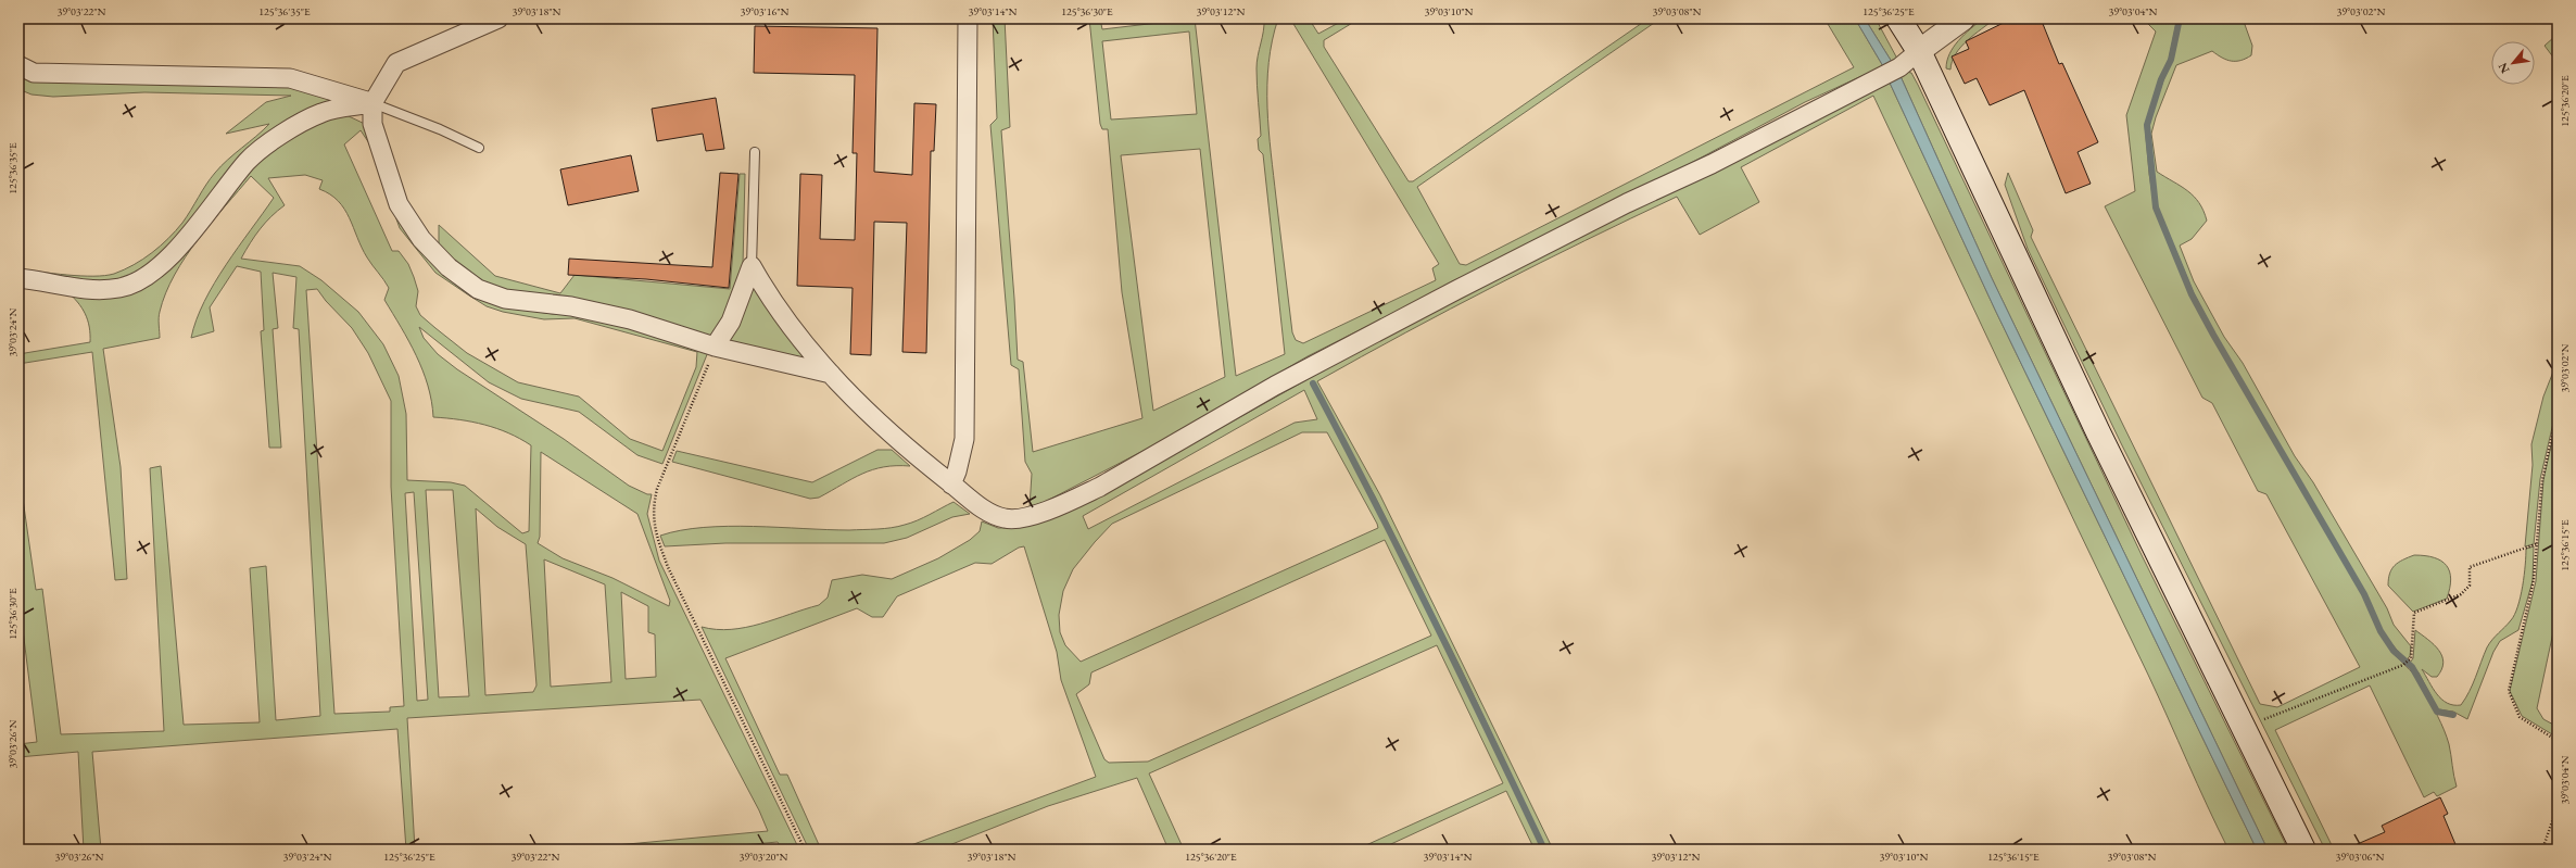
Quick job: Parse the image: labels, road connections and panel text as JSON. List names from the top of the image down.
{
  "north": "bottom left",
  "coordinates": [
    "39°03'22\"N",
    "125°36'35\"E",
    "39°03'18\"N",
    "39°03'16\"N",
    "39°03'14\"N",
    "125°36'30\"E",
    "39°03'12\"N",
    "39°03'10\"N",
    "39°03'08\"N",
    "125°36'25\"E",
    "39°03'04\"N",
    "39°03'02\"N",
    "125°36'20\"E",
    "39°03'24\"N",
    "125°36'15\"E",
    "39°03'26\"N",
    "39°03'20\"N",
    "39°03'06\"N"
  ]
}
